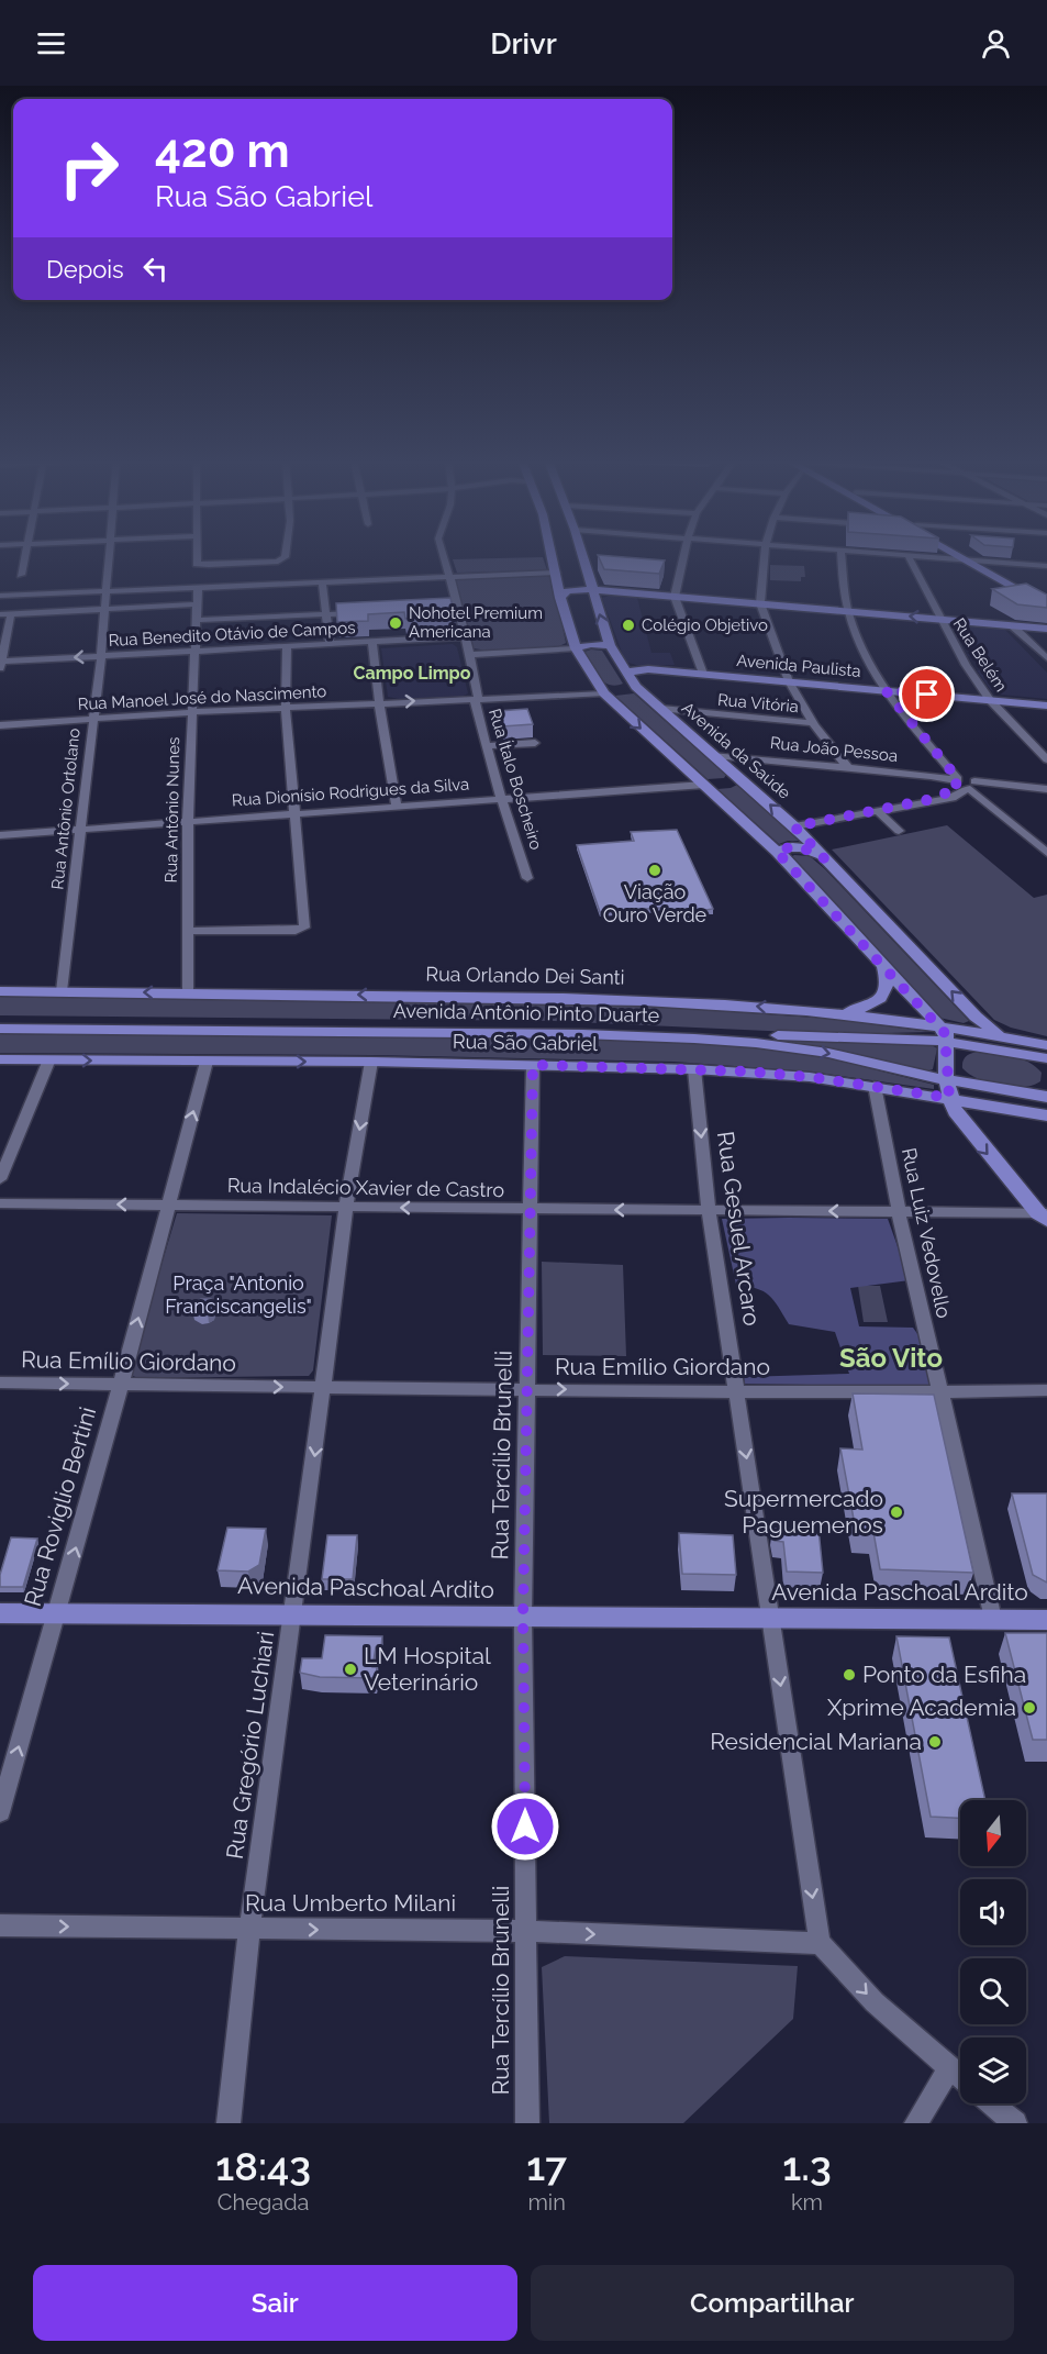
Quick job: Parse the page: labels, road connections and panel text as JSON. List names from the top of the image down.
{
  "streets": {
    "main road": [
      "Avenida Paulista",
      "Avenida da Saúde",
      "Rua Orlando Dei Santi",
      "Avenida Antônio Pinto Duarte",
      "Rua São Gabriel",
      "Avenida Paschoal Ardito"
    ],
    "street": [
      "Rua Benedito Otávio de Campos",
      "Rua Belém",
      "Rua Manoel José do Nascimento",
      "Rua Vitória",
      "Rua João Pessoa",
      "Rua Ítalo Boscheiro",
      "Rua Dionísio Rodrigues da Silva",
      "Rua Antônio Ortolano",
      "Rua Antônio Nunes",
      "Rua Indalécio Xavier de Castro",
      "Rua Gesuel Arcaro",
      "Rua Luiz Vedovello",
      "Rua Emílio Giordano",
      "Rua Tercílio Brunelli",
      "Rua Roviglio Bertini",
      "Rua Gregório Luchiari",
      "Rua Umberto Milani"
    ]
  },
  "crossings": [
    ["Rua Benedito Otávio de Campos", "Rua Ítalo Boscheiro"],
    ["Rua Benedito Otávio de Campos", "Rua Antônio Ortolano"],
    ["Rua Benedito Otávio de Campos", "Rua Antônio Nunes"],
    ["Rua Belém", "Avenida Paulista"],
    ["Avenida Paulista", "Avenida da Saúde"],
    ["Rua Manoel José do Nascimento", "Avenida da Saúde"],
    ["Rua Manoel José do Nascimento", "Rua Ítalo Boscheiro"],
    ["Rua Manoel José do Nascimento", "Rua Antônio Ortolano"],
    ["Rua Manoel José do Nascimento", "Rua Antônio Nunes"],
    ["Rua Vitória", "Avenida da Saúde"],
    ["Rua João Pessoa", "Avenida da Saúde"],
    ["Avenida da Saúde", "Rua Dionísio Rodrigues da Silva"],
    ["Avenida da Saúde", "Rua Orlando Dei Santi"],
    ["Avenida da Saúde", "Avenida Antônio Pinto Duarte"],
    ["Avenida da Saúde", "Rua São Gabriel"],
    ["Avenida da Saúde", "Rua Indalécio Xavier de Castro"],
    ["Rua Ítalo Boscheiro", "Rua Dionísio Rodrigues da Silva"],
    ["Rua Dionísio Rodrigues da Silva", "Rua Antônio Ortolano"],
    ["Rua Dionísio Rodrigues da Silva", "Rua Antônio Nunes"],
    ["Rua Antônio Ortolano", "Rua Orlando Dei Santi"],
    ["Rua Antônio Nunes", "Rua Orlando Dei Santi"],
    ["Rua São Gabriel", "Rua Gesuel Arcaro"],
    ["Rua São Gabriel", "Rua Luiz Vedovello"],
    ["Rua São Gabriel", "Rua Tercílio Brunelli"],
    ["Rua São Gabriel", "Rua Roviglio Bertini"],
    ["Rua São Gabriel", "Rua Gregório Luchiari"],
    ["Rua Indalécio Xavier de Castro", "Rua Gesuel Arcaro"],
    ["Rua Indalécio Xavier de Castro", "Rua Luiz Vedovello"],
    ["Rua Indalécio Xavier de Castro", "Rua Tercílio Brunelli"],
    ["Rua Indalécio Xavier de Castro", "Rua Roviglio Bertini"],
    ["Rua Indalécio Xavier de Castro", "Rua Gregório Luchiari"],
    ["Rua Gesuel Arcaro", "Rua Emílio Giordano"],
    ["Rua Gesuel Arcaro", "Avenida Paschoal Ardito"],
    ["Rua Gesuel Arcaro", "Rua Umberto Milani"],
    ["Rua Luiz Vedovello", "Rua Emílio Giordano"],
    ["Rua Luiz Vedovello", "Avenida Paschoal Ardito"],
    ["Rua Emílio Giordano", "Rua Tercílio Brunelli"],
    ["Rua Emílio Giordano", "Rua Roviglio Bertini"],
    ["Rua Emílio Giordano", "Rua Gregório Luchiari"],
    ["Rua Tercílio Brunelli", "Avenida Paschoal Ardito"],
    ["Rua Tercílio Brunelli", "Rua Umberto Milani"],
    ["Rua Roviglio Bertini", "Avenida Paschoal Ardito"],
    ["Avenida Paschoal Ardito", "Rua Gregório Luchiari"],
    ["Rua Gregório Luchiari", "Rua Umberto Milani"]
  ],
  "one_way": [
    "Rua Orlando Dei Santi",
    "Rua Indalécio Xavier de Castro",
    "Rua Gesuel Arcaro",
    "Rua Emílio Giordano",
    "Rua Roviglio Bertini",
    "Rua Umberto Milani"
  ],
  "districts": ["Campo Limpo", "São Vito"],
  "parks": ["Praça \"Antonio Franciscangelis\""],
  "places": [
    "Nohotel Premium Americana",
    "Colégio Objetivo",
    "Viação Ouro Verde",
    "Supermercado Paguemenos",
    "LM Hospital Veterinário",
    "Ponto da Esfiha",
    "Xprime Academia",
    "Residencial Mariana"
  ],
  "north": "bottom",
  "page": {
    "header": "Drivr",
    "turn": ["420 m", "Rua São Gabriel"],
    "then": "Depois",
    "eta": [
      "18:43",
      "Chegada",
      "17",
      "min",
      "1.3",
      "km"
    ],
    "buttons": ["Sair", "Compartilhar"]
  }
}
